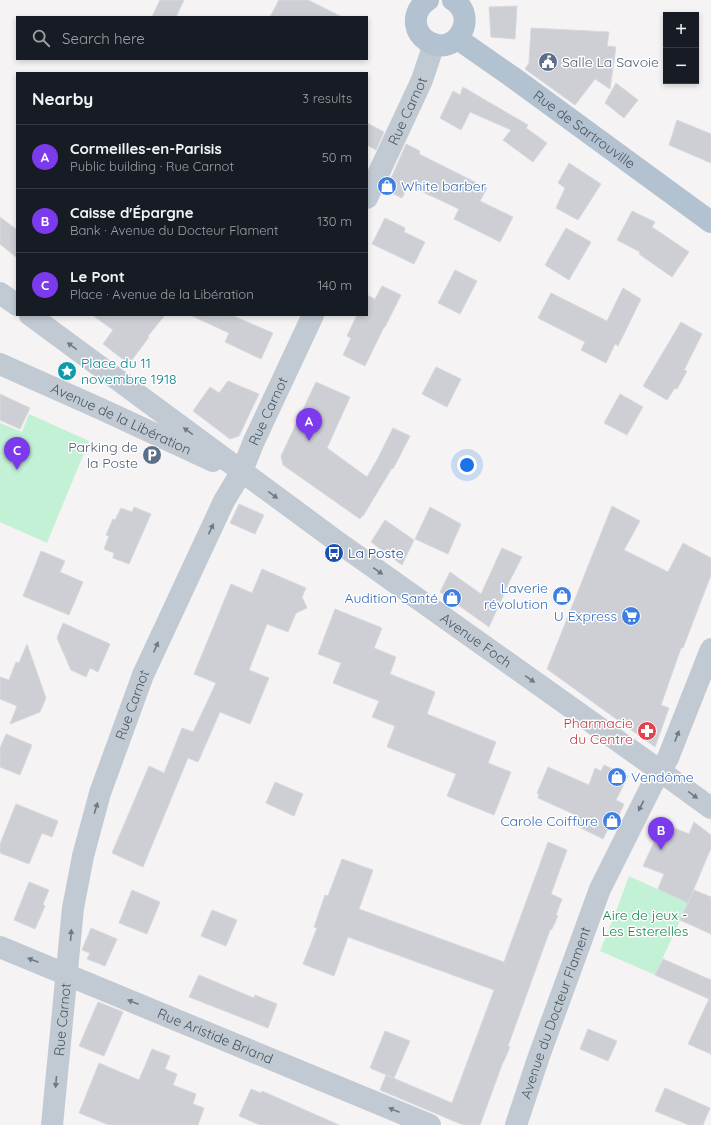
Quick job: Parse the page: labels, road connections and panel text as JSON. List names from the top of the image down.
{
  "streets": {
    "main road": ["Rue de Sartrouville"],
    "street": [
      "Rue Carnot",
      "Avenue de la Libération",
      "Avenue Foch",
      "Avenue du Docteur Flament",
      "Rue Aristide Briand"
    ]
  },
  "crossings": [
    ["Rue Carnot", "Avenue de la Libération"],
    ["Rue Carnot", "Avenue Foch"],
    ["Rue Carnot", "Rue Aristide Briand"],
    ["Avenue de la Libération", "Avenue Foch"],
    ["Avenue Foch", "Avenue du Docteur Flament"]
  ],
  "one_way": ["Rue Aristide Briand"],
  "parks": ["Aire de jeux - Les Esterelles"],
  "places": {
    "public building": ["Salle La Savoie"],
    "shop": [
      "White barber",
      "Laverie révolution",
      "Audition Santé",
      "Vendôme",
      "Carole Coiffure"
    ],
    "place": ["Place du 11 novembre 1918"],
    "parking": ["Parking de la Poste"],
    "bus stop": ["La Poste"],
    "supermarket": ["U Express"],
    "pharmacy": ["Pharmacie du Centre"]
  },
  "page": {
    "map_buttons": ["+", "−"],
    "search": "Search here",
    "heading": ["Nearby", "3 results"],
    "list": [
      {
        "mark": "A",
        "name": "Cormeilles-en-Parisis",
        "note": "Public building · Rue Carnot",
        "value": "50 m"
      },
      {
        "mark": "B",
        "name": "Caisse d'Épargne",
        "note": "Bank · Avenue du Docteur Flament",
        "value": "130 m"
      },
      {
        "mark": "C",
        "name": "Le Pont",
        "note": "Place · Avenue de la Libération",
        "value": "140 m"
      }
    ],
    "pins": ["A", "C", "B"]
  }
}
